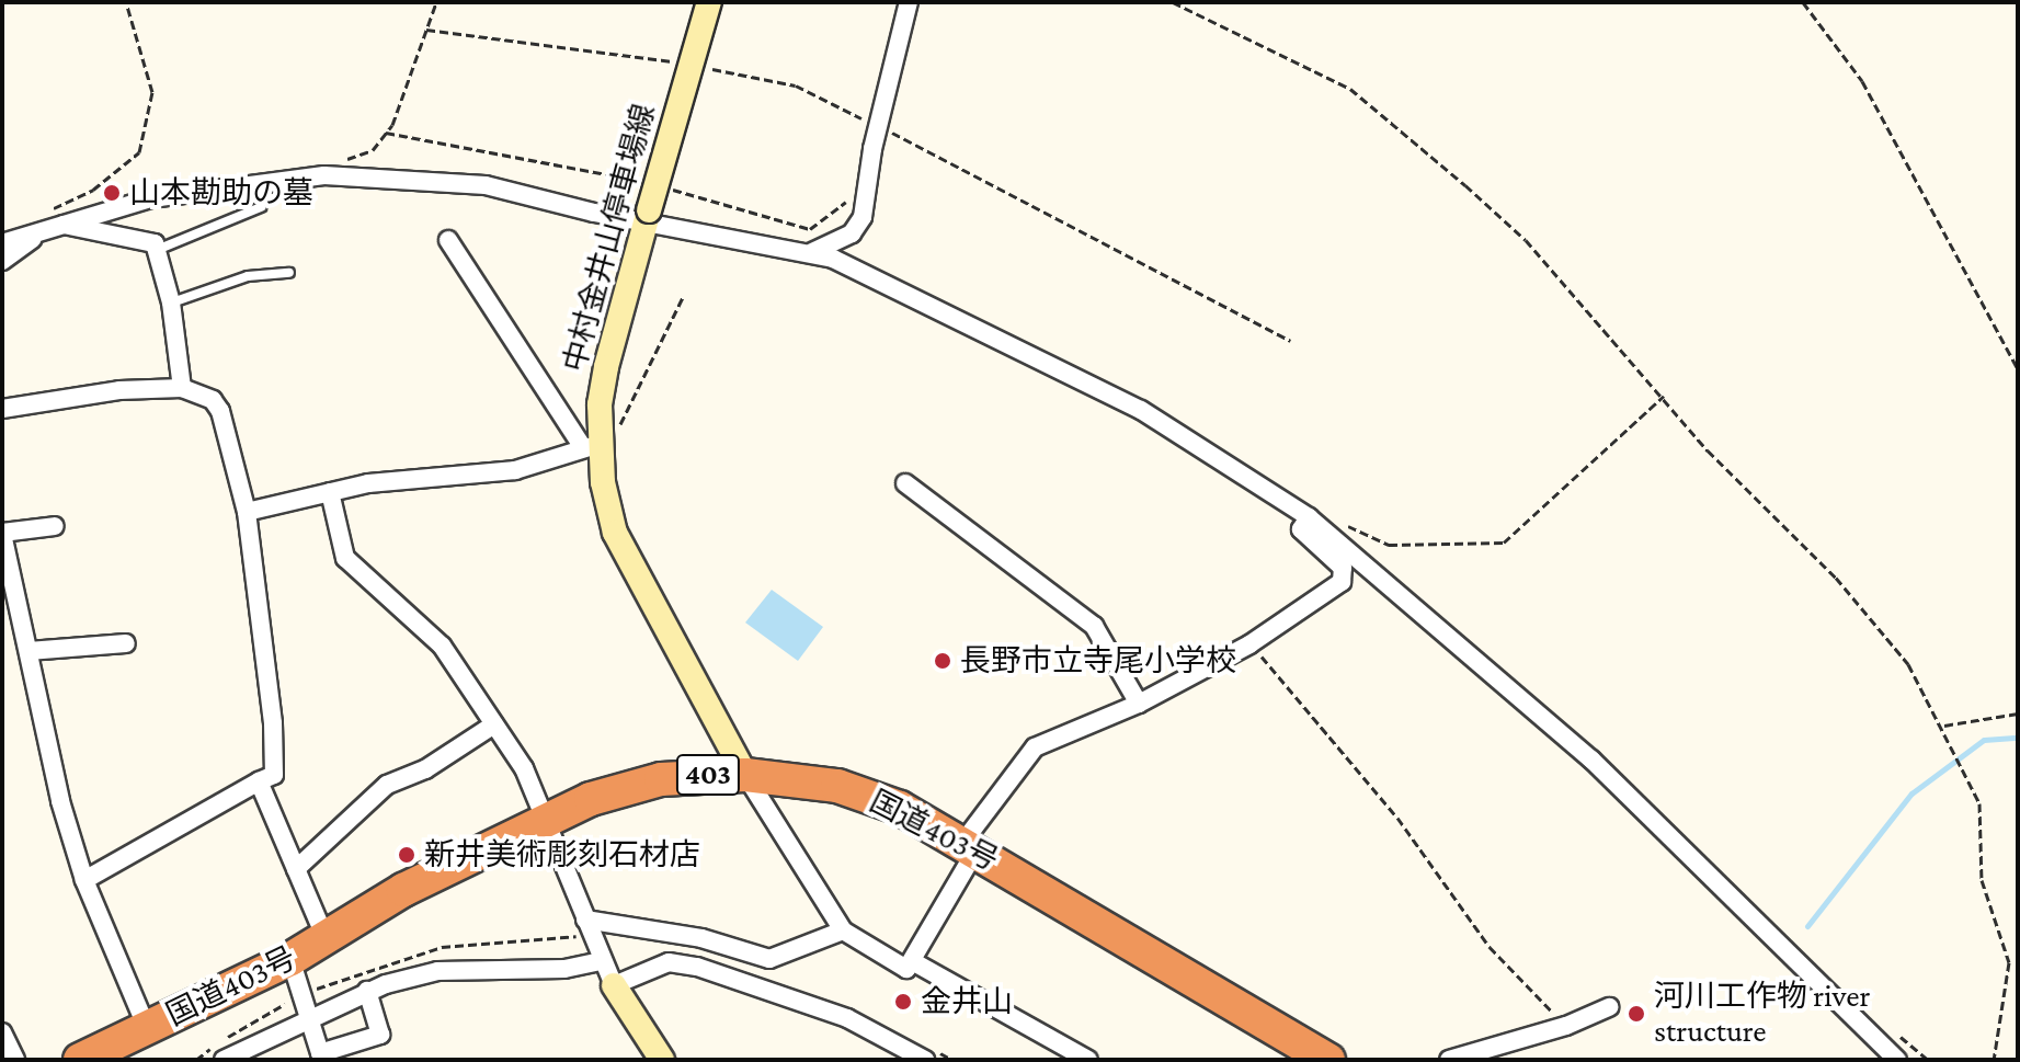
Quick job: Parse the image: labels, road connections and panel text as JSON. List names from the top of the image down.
{
  "streets": {
    "highway": ["403", "国道403号"],
    "main road": ["中村金井山停車場線"]
  },
  "crossings": [
    ["中村金井山停車場線", "国道403号"]
  ],
  "places": [
    "山本勘助の墓",
    "長野市立寺尾小学校",
    "新井美術彫刻石材店",
    "金井山",
    "河川工作物 river structure"
  ]
}
